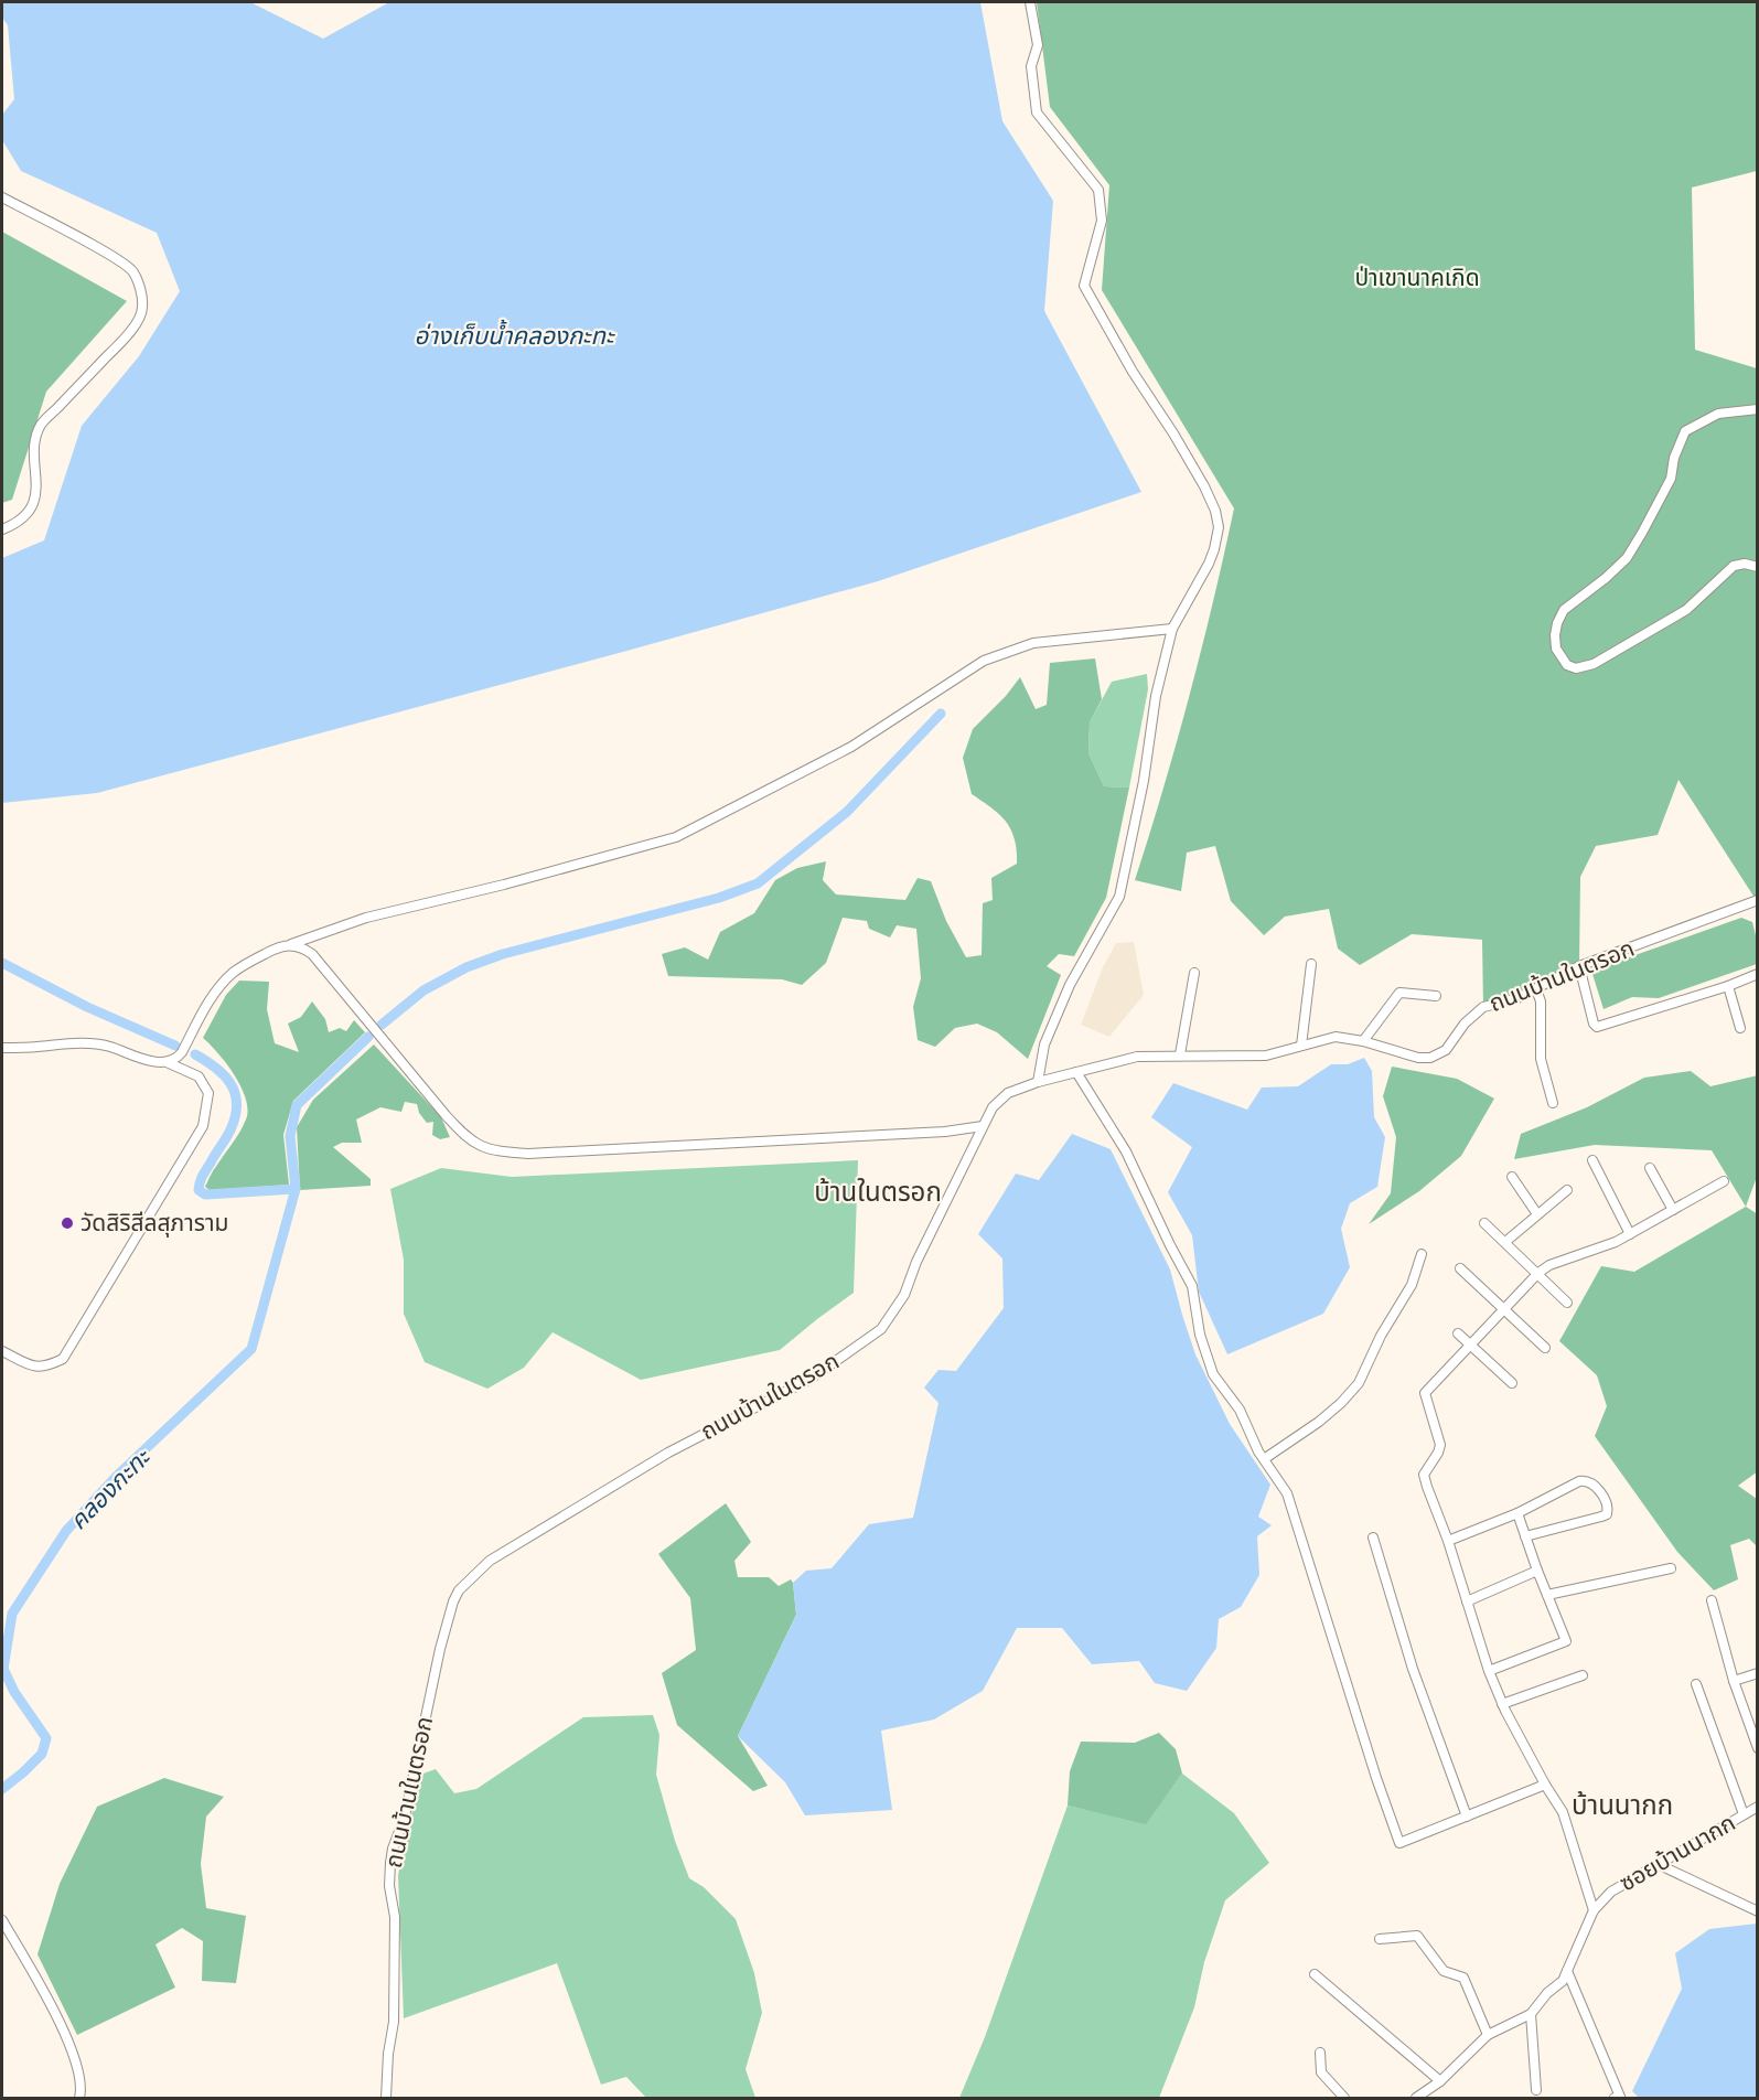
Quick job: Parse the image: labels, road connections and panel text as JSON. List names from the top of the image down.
{
  "streets": {
    "street": ["ถนนบ้านในตรอก", "ซอยบ้านนากก"]
  },
  "districts": ["บ้านในตรอก", "บ้านนากก"],
  "water": ["อ่างเก็บน้ำคลองกะทะ", "คลองกะทะ"],
  "parks": ["ป่าเขานาคเกิด"],
  "places": ["วัดสิริสีลสุภาราม"]
}
